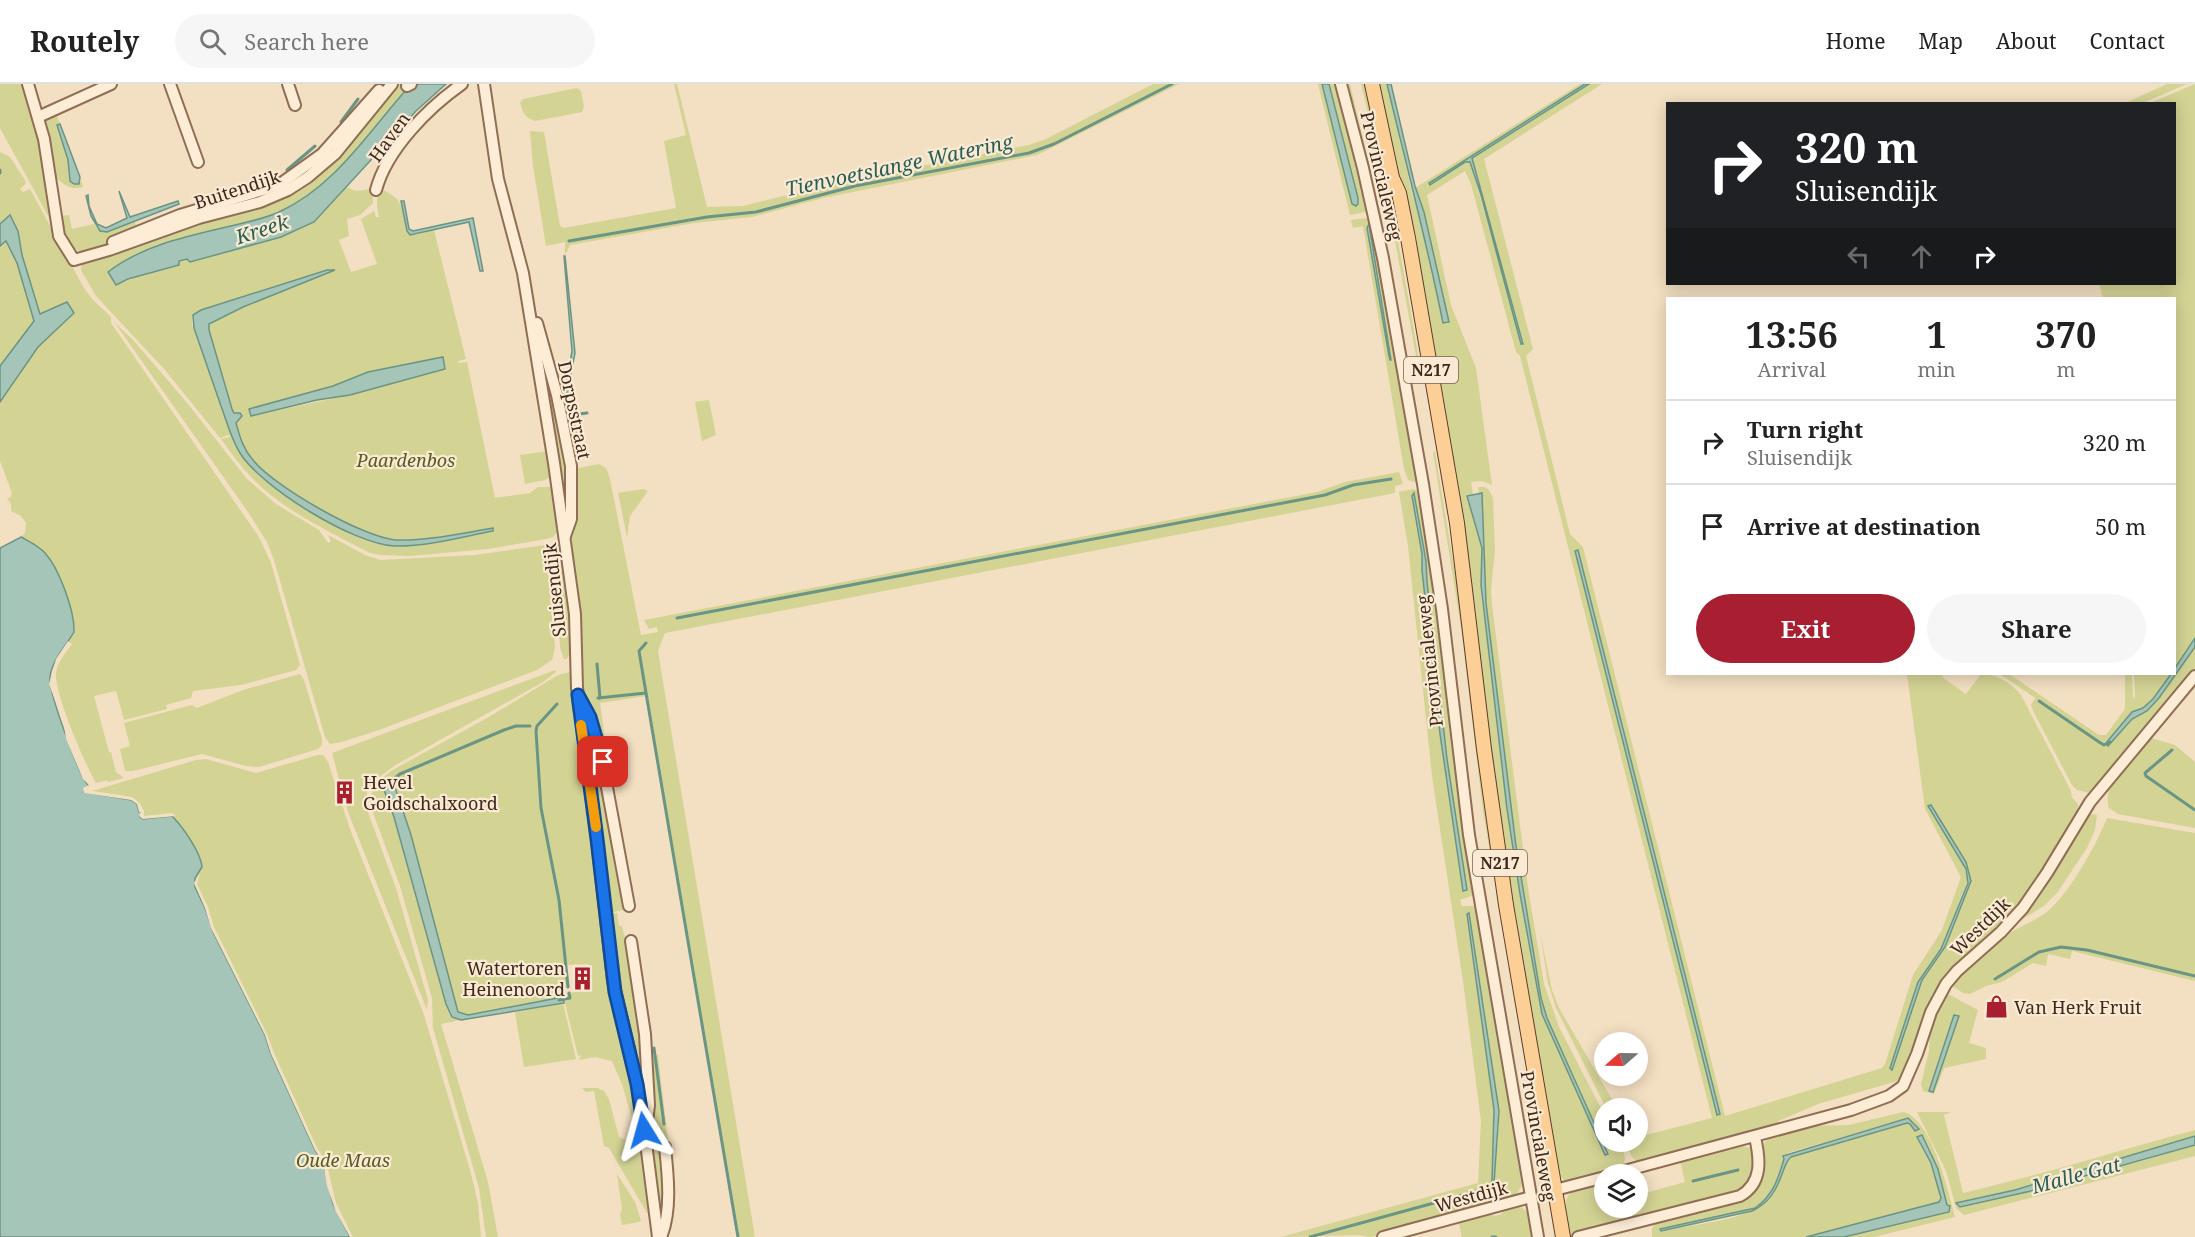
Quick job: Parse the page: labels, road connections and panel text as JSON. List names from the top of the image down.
{
  "streets": {
    "main road": ["Provincialeweg", "N217"],
    "street": [
      "Haven",
      "Buitendijk",
      "Dorpsstraat",
      "Sluisendijk",
      "Westdijk"
    ]
  },
  "crossings": [
    ["Provincialeweg", "Westdijk"],
    ["Dorpsstraat", "Sluisendijk"]
  ],
  "water": ["Tienvoetslange Watering", "Kreek", "Malle Gat"],
  "parks": ["Paardenbos", "Oude Maas"],
  "places": {
    "building": ["Hevel Goidschalxoord", "Watertoren Heinenoord"],
    "shop": ["Van Herk Fruit"]
  },
  "north": "left",
  "page": {
    "header": "Routely",
    "search": "Search here",
    "nav": [
      "Home",
      "Map",
      "About",
      "Contact"
    ],
    "turn": ["320 m", "Sluisendijk"],
    "eta": [
      "13:56",
      "Arrival",
      "1",
      "min",
      "370",
      "m"
    ],
    "list": [
      {
        "name": "Turn right",
        "note": "Sluisendijk",
        "value": "320 m"
      },
      {
        "name": "Arrive at destination",
        "value": "50 m"
      }
    ],
    "buttons": ["Exit", "Share"]
  }
}
